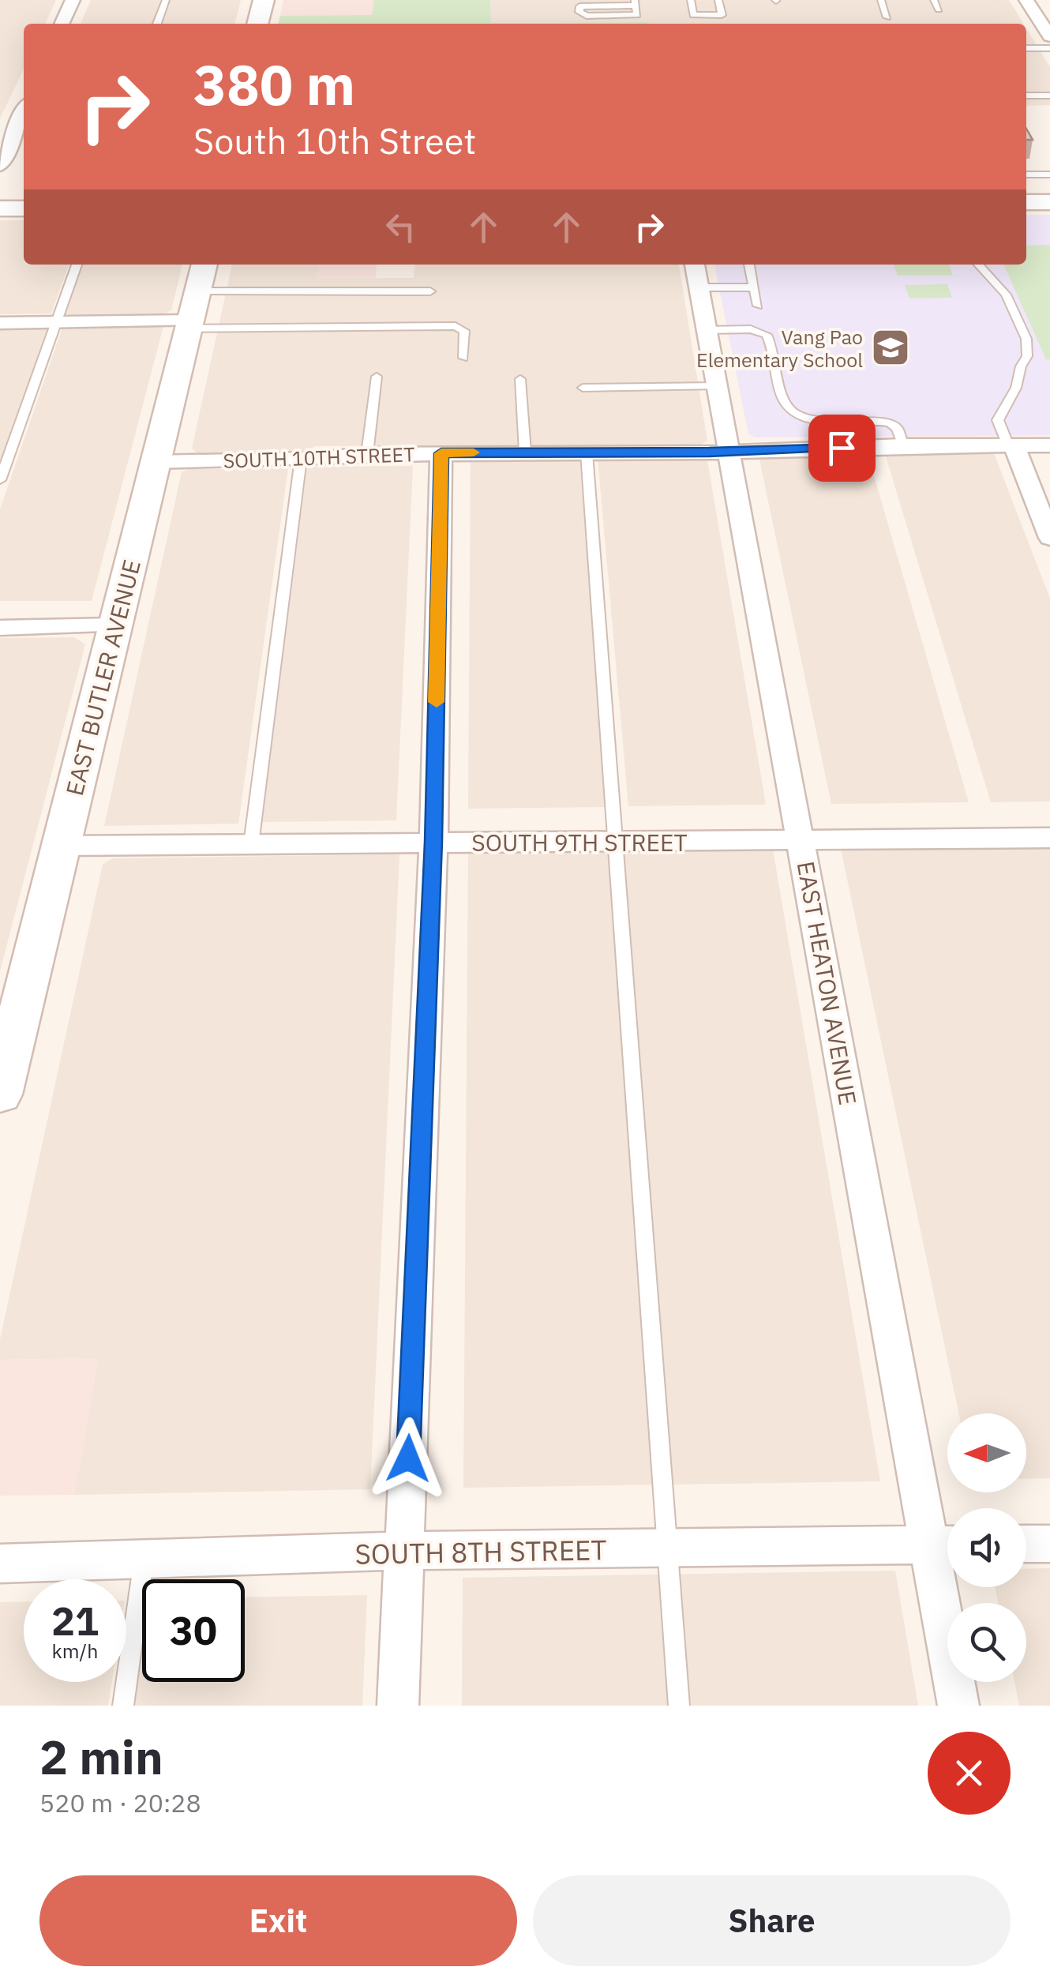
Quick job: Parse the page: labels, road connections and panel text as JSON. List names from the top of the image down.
{
  "streets": {
    "street": [
      "SOUTH 10TH STREET",
      "EAST BUTLER AVENUE",
      "SOUTH 9TH STREET",
      "EAST HEATON AVENUE",
      "SOUTH 8TH STREET"
    ]
  },
  "crossings": [
    ["SOUTH 10TH STREET", "EAST BUTLER AVENUE"],
    ["SOUTH 10TH STREET", "EAST HEATON AVENUE"],
    ["EAST BUTLER AVENUE", "SOUTH 9TH STREET"],
    ["SOUTH 9TH STREET", "EAST HEATON AVENUE"],
    ["EAST HEATON AVENUE", "SOUTH 8TH STREET"]
  ],
  "places": {
    "school or university": ["Vang Pao Elementary School"]
  },
  "north": "left",
  "page": {
    "turn": ["380 m", "South 10th Street"],
    "speed": "21 km/h",
    "limit": "30",
    "heading": ["2 min", "520 m · 20:28"],
    "buttons": ["Exit", "Share"]
  }
}
